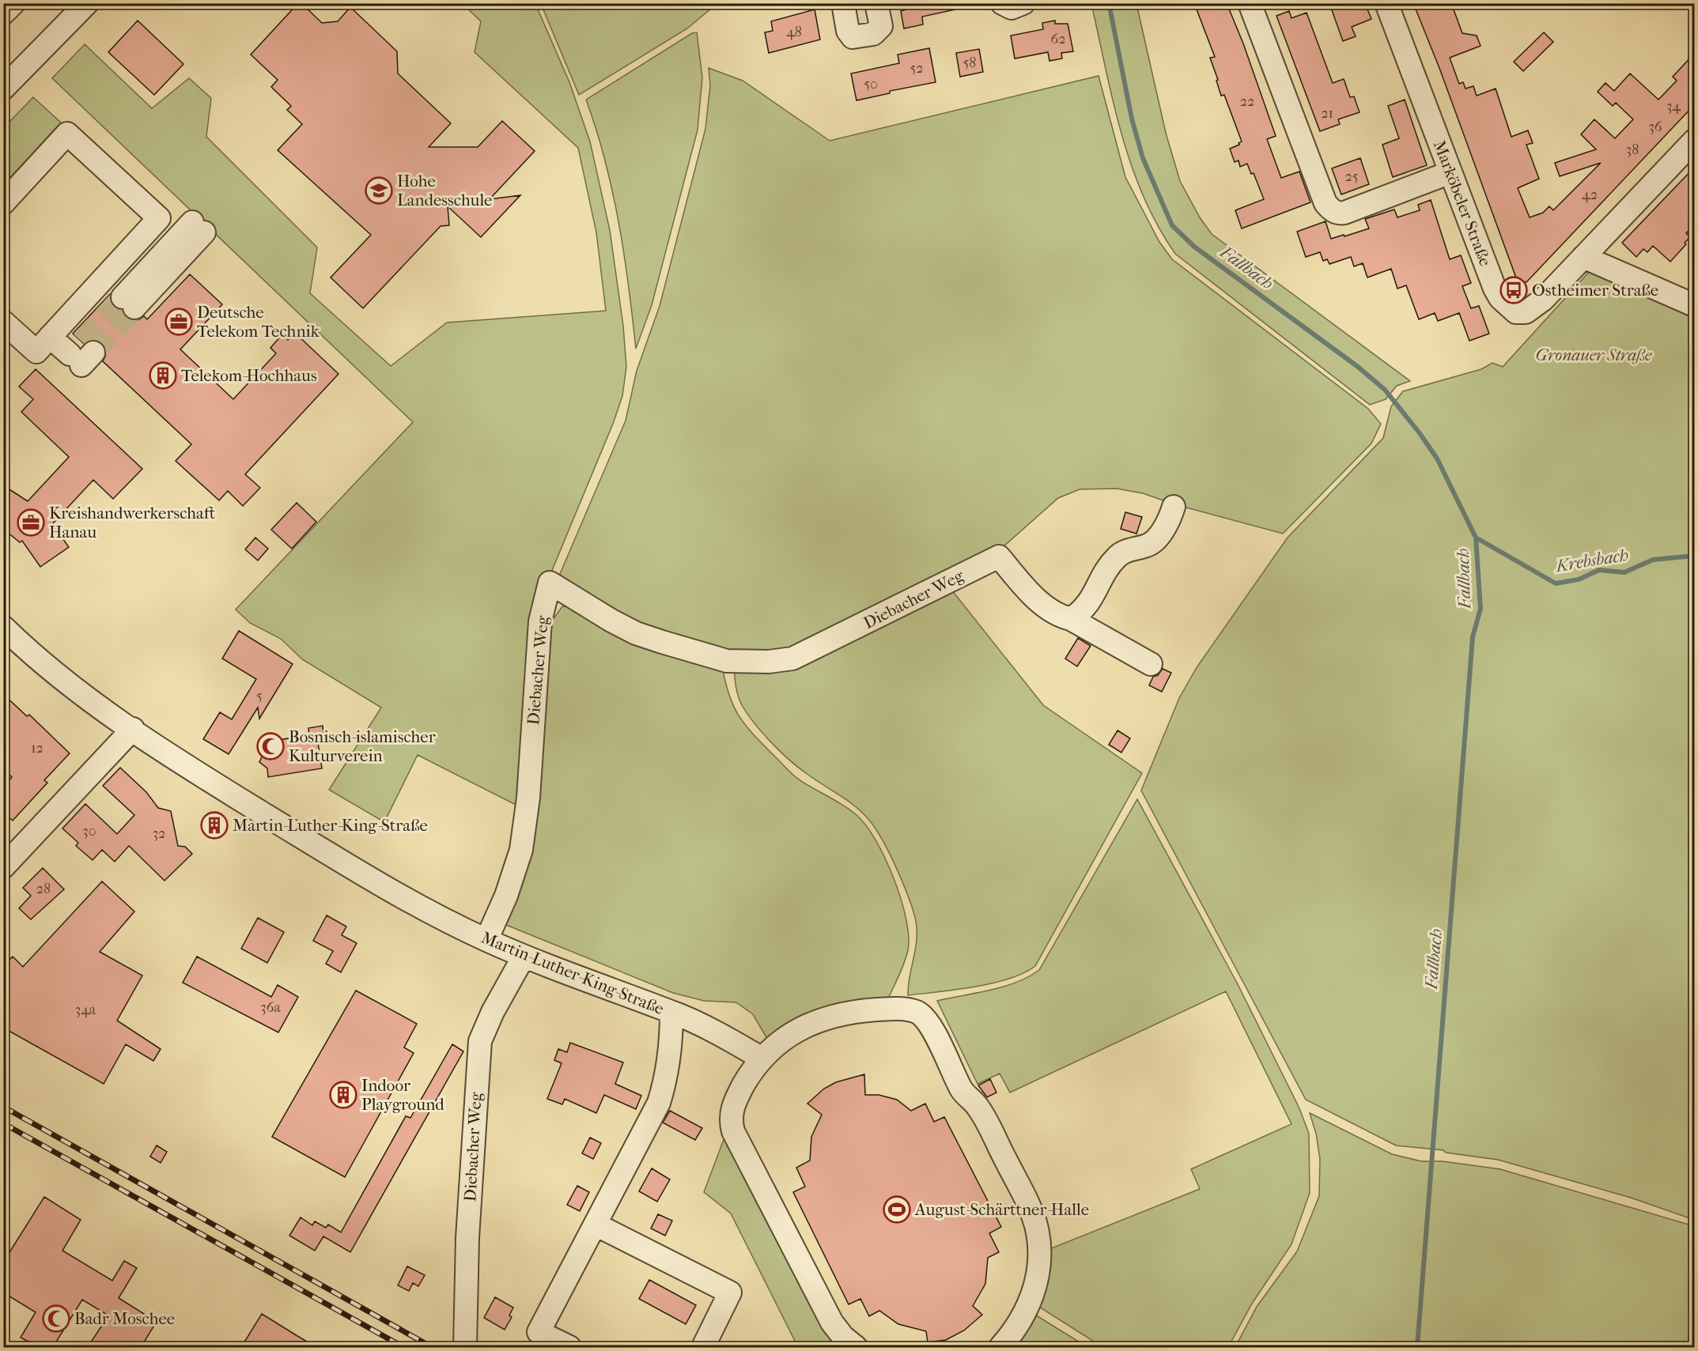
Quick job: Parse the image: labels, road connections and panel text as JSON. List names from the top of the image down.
{
  "streets": {
    "street": ["Marköbeler Straße", "Diebacher Weg", "Martin-Luther-King-Straße"]
  },
  "crossings": [
    ["Diebacher Weg", "Martin-Luther-King-Straße"]
  ],
  "water": ["Fallbach", "Krebsbach"],
  "parks": ["Gronauer Straße"],
  "places": {
    "school or university": ["Hohe Landesschule"],
    "bus stop": ["Ostheimer Straße"],
    "office": ["Deutsche Telekom Technik", "Kreishandwerkerschaft Hanau"],
    "building": ["Telekom-Hochhaus", "Martin-Luther-King-Straße", "Indoor Playground"],
    "mosque": ["Bosnisch-islamischer Kulturverein", "Badr Moschee"],
    "sports": ["August-Schärttner-Halle"]
  },
  "house_numbers": [
    "48",
    "62",
    "58",
    "52",
    "50",
    "22",
    "34",
    "21",
    "36",
    "38",
    "25",
    "42",
    "5",
    "12",
    "30",
    "32",
    "28",
    "36a",
    "34a"
  ]
}
